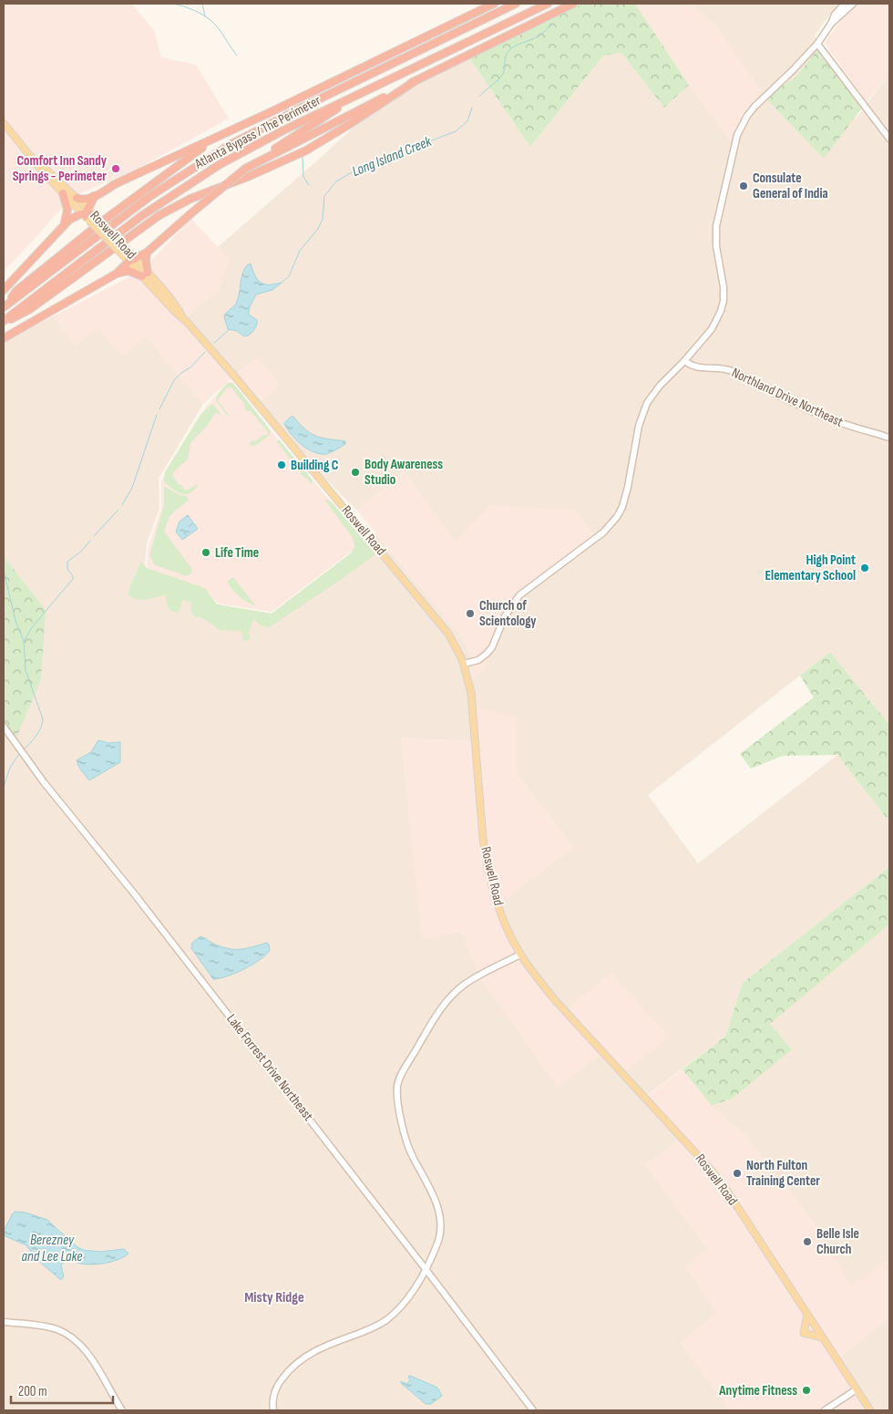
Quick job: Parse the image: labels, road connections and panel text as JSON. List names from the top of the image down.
{
  "streets": {
    "highway": ["Atlanta Bypass / The Perimeter"],
    "main road": ["Roswell Road", "Northland Drive Northeast", "Lake Forrest Drive Northeast"]
  },
  "districts": ["Misty Ridge"],
  "water": ["Long Island Creek", "Berezney and Lee Lake"],
  "places": [
    "Comfort Inn Sandy Springs - Perimeter",
    "Consulate General of India",
    "Building C",
    "Body Awareness Studio",
    "Life Time",
    "High Point Elementary School",
    "Church of Scientology",
    "North Fulton Training Center",
    "Belle Isle Church",
    "Anytime Fitness"
  ],
  "scale_bar": "200 m"
}
